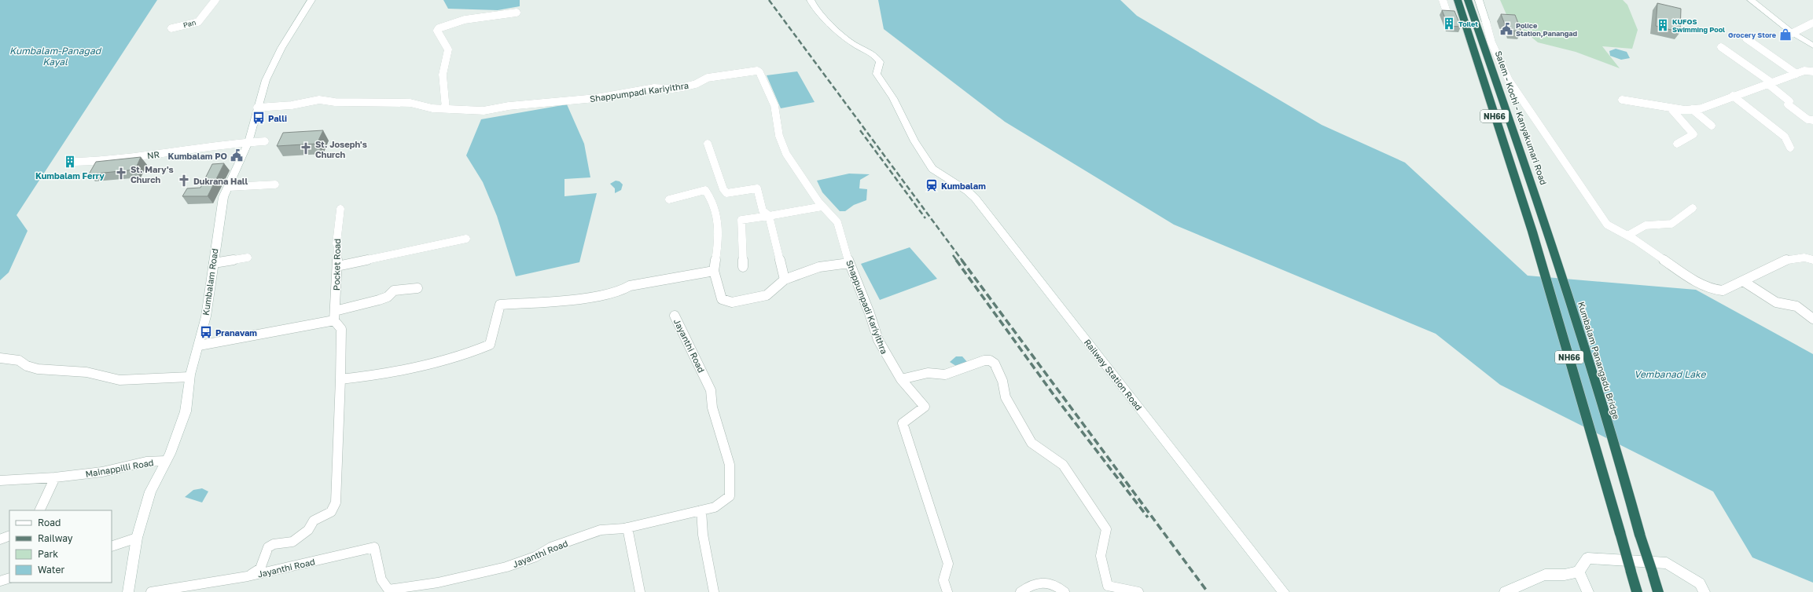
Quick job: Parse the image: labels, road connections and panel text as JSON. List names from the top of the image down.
{
  "streets": {
    "highway": ["NH66", "Salem - Kochi - Kanyakumari Road", "Kumbalam Panangadu Bridge"],
    "street": [
      "Pan",
      "Shappumpadi Kariyithra",
      "NR",
      "Pocket Road",
      "Kumbalam Road",
      "Jayanthi Road",
      "Railway Station Road",
      "Mainappilli Road"
    ]
  },
  "crossings": [
    ["Salem - Kochi - Kanyakumari Road", "Kumbalam Panangadu Bridge"],
    ["NR", "Kumbalam Road"],
    ["Kumbalam Road", "Mainappilli Road"]
  ],
  "water": ["Kumbalam-Panagad Kayal", "Vembanad Lake"],
  "places": {
    "building": ["Toilet", "KUFOS Swimming Pool", "Kumbalam Ferry"],
    "public building": ["Police Station,Panangad", "Kumbalam PO"],
    "shop": ["Grocery Store"],
    "bus stop": ["Palli", "Pranavam"],
    "church": ["St. Joseph's Church", "St. Mary's Church", "Dukrana Hall"],
    "station": ["Kumbalam"]
  },
  "legend": [
    "Road",
    "Railway",
    "Park",
    "Water"
  ]
}
